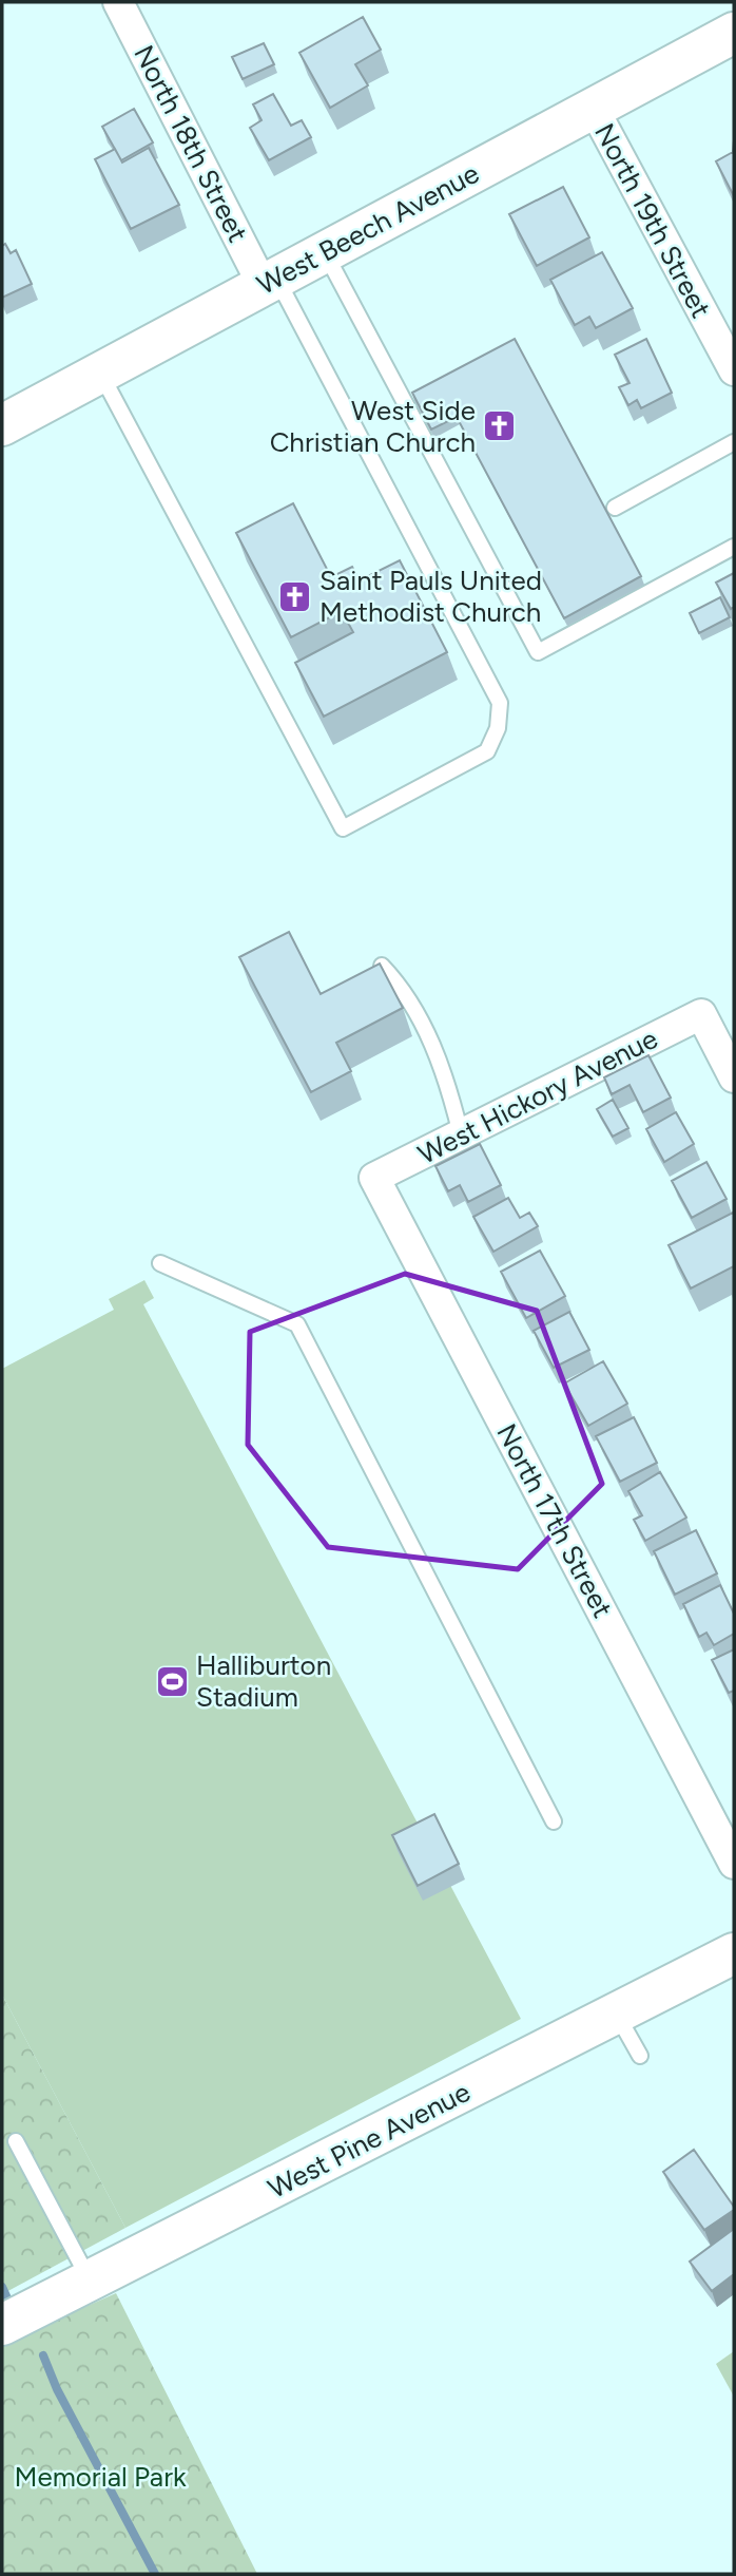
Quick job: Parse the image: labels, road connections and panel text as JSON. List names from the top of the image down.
{
  "streets": {
    "main road": ["West Beech Avenue", "West Pine Avenue"],
    "street": [
      "North 18th Street",
      "North 19th Street",
      "West Hickory Avenue",
      "North 17th Street"
    ]
  },
  "crossings": [
    ["North 18th Street", "West Beech Avenue"],
    ["North 19th Street", "West Beech Avenue"],
    ["West Hickory Avenue", "North 17th Street"]
  ],
  "parks": ["Memorial Park"],
  "places": {
    "church": ["West Side Christian Church", "Saint Pauls United Methodist Church"],
    "sports": ["Halliburton Stadium"]
  }
}
